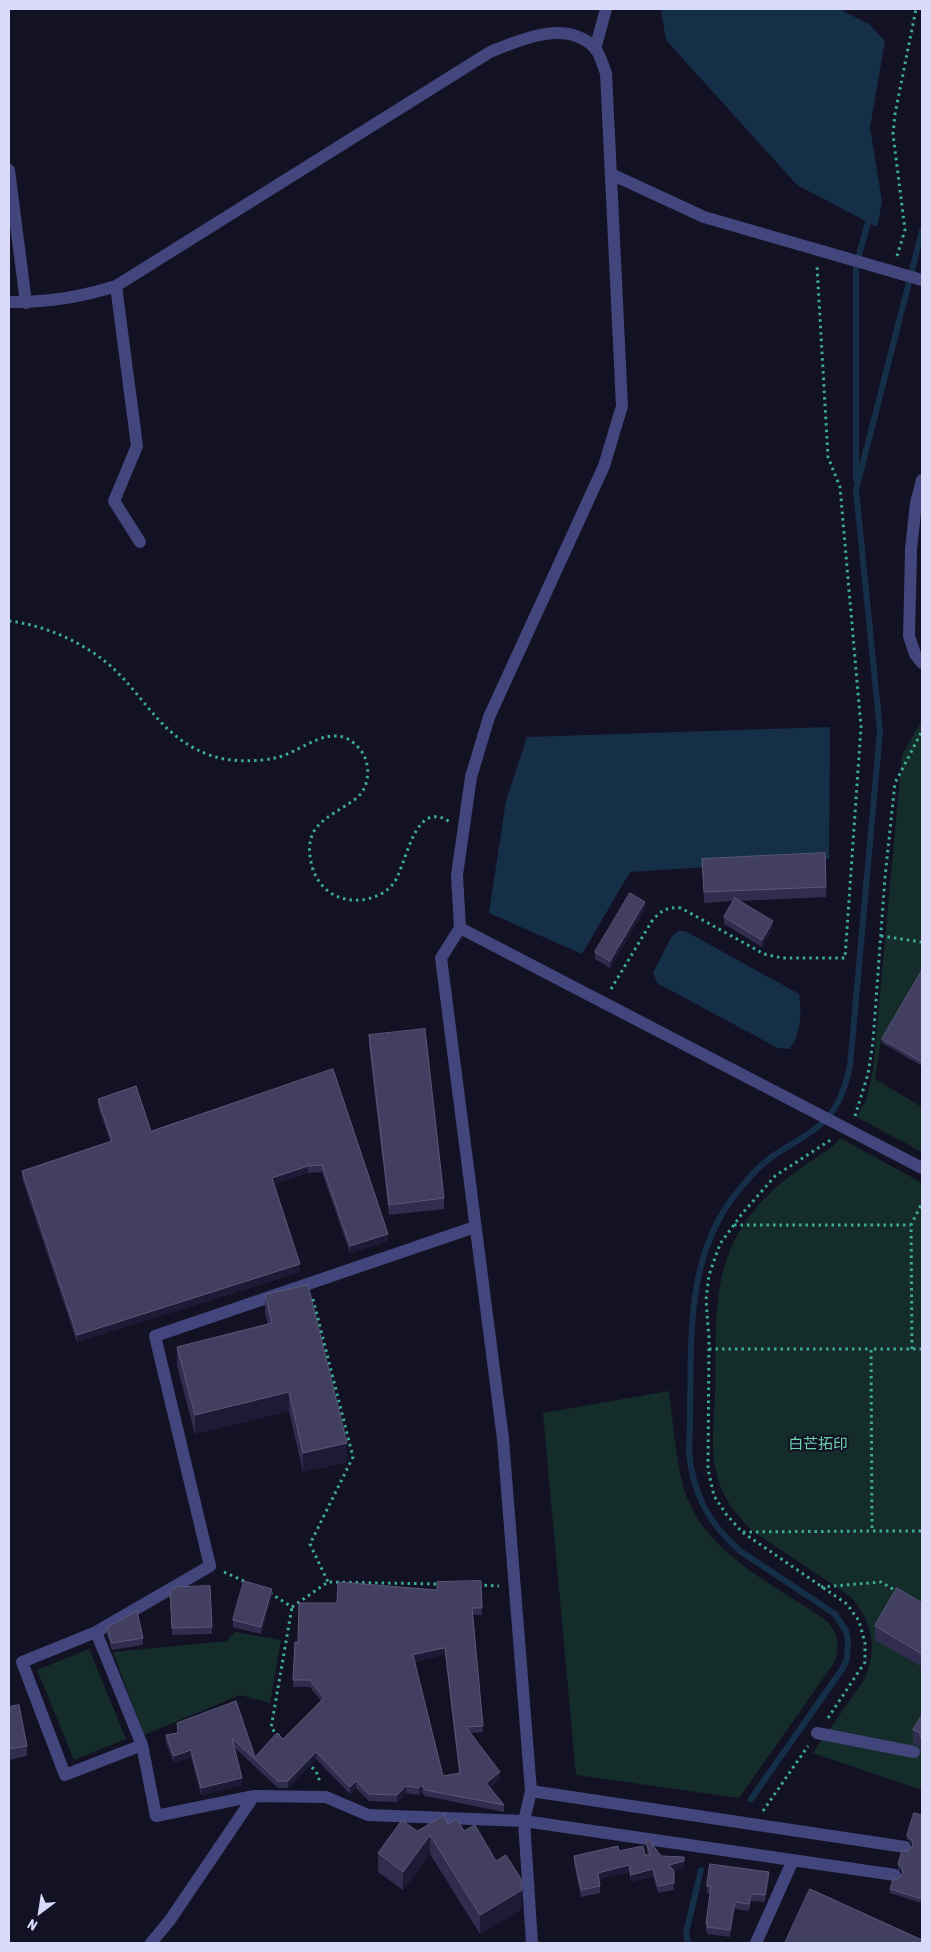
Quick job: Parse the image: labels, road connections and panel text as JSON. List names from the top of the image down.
{
  "parks": ["白芒拓印"],
  "north": "bottom left"
}
